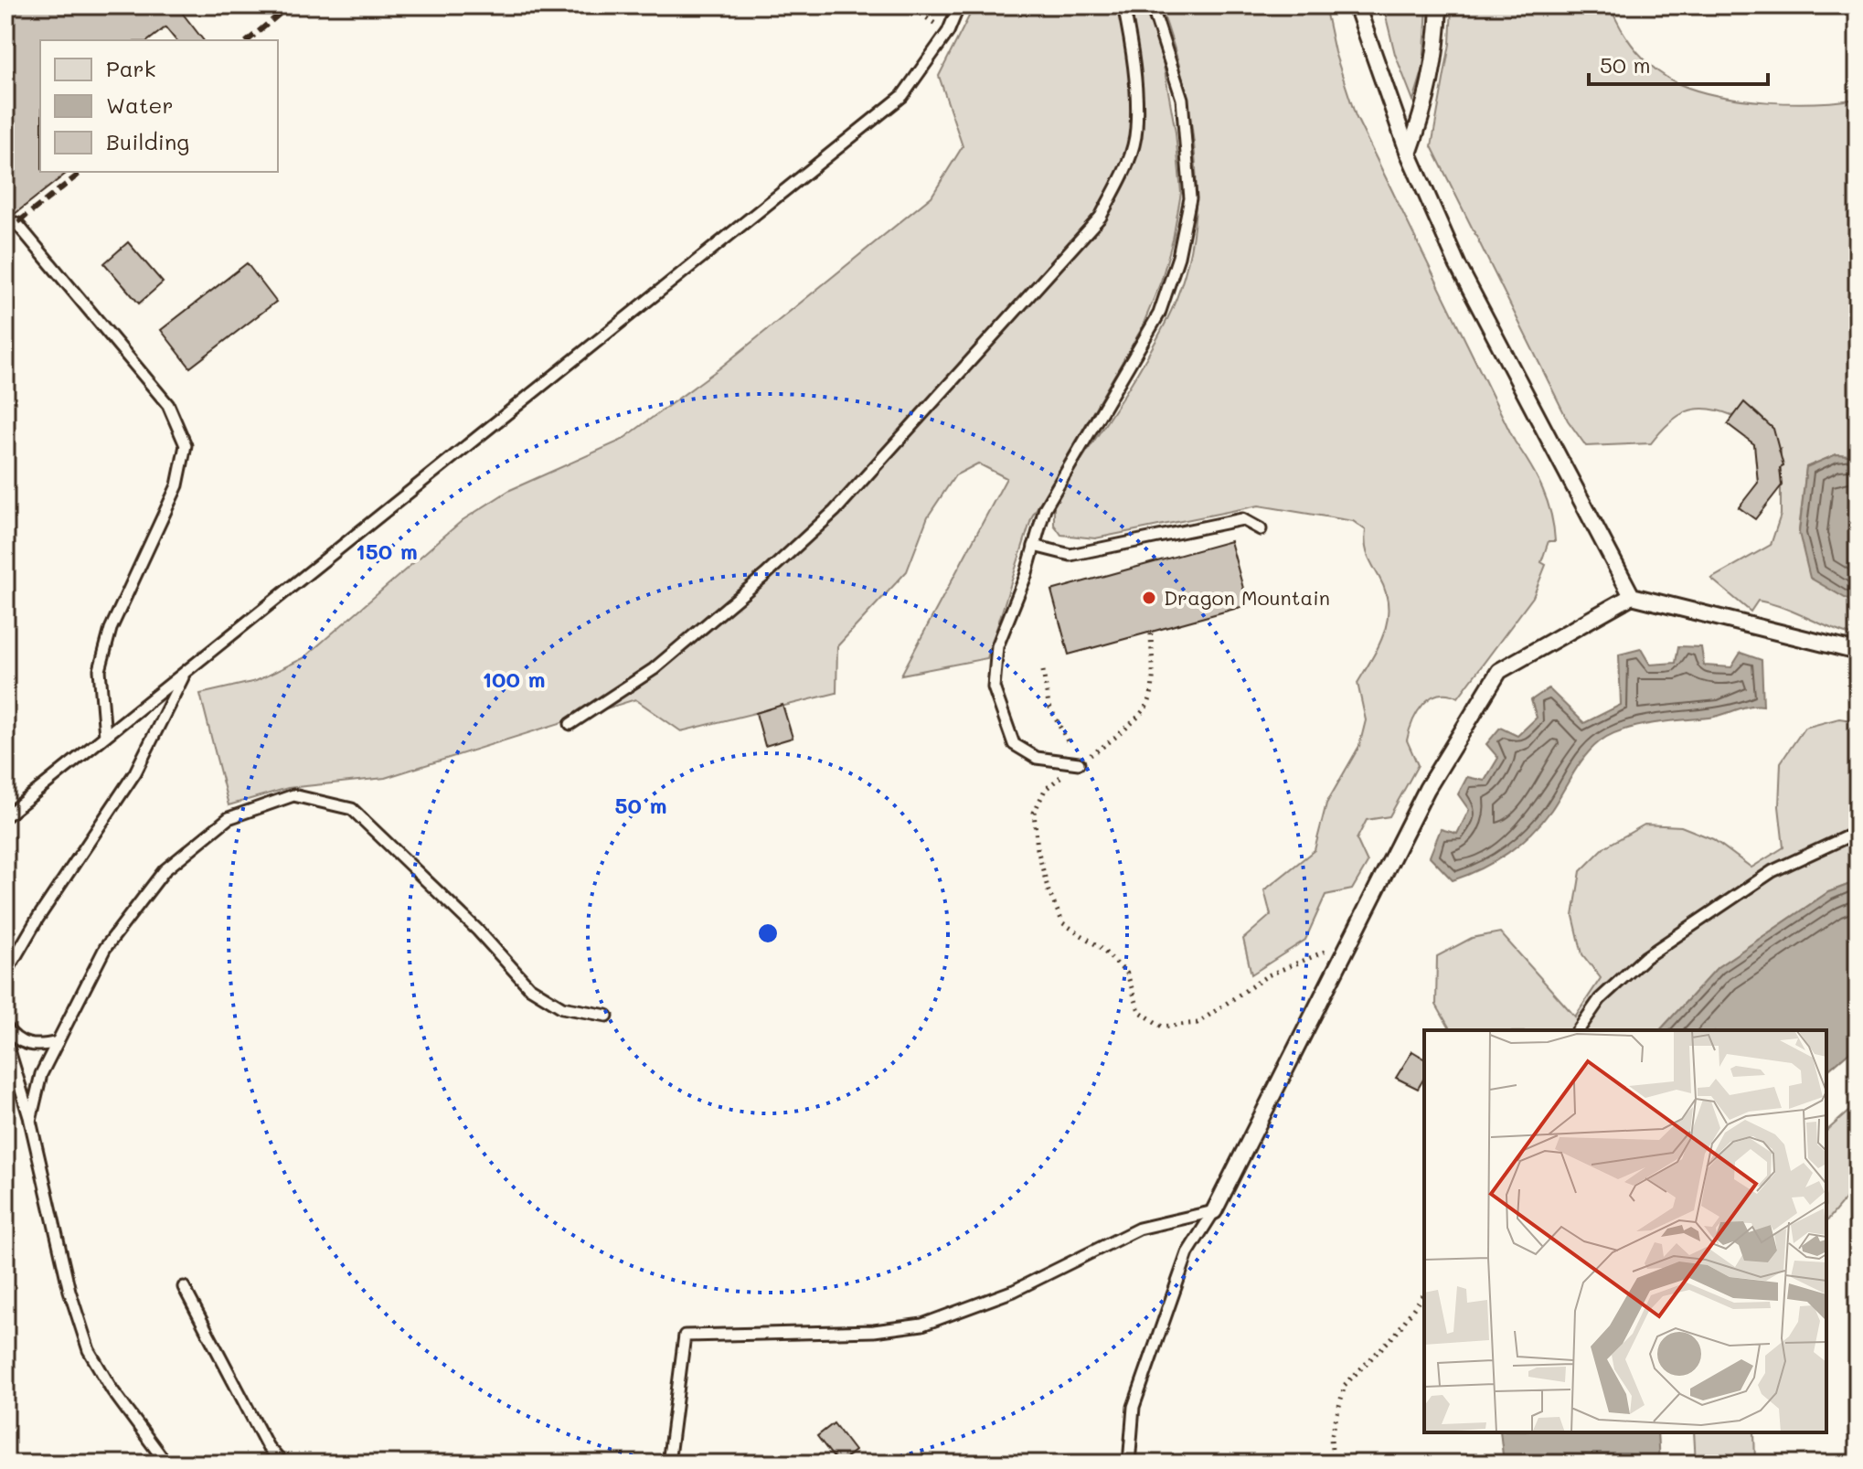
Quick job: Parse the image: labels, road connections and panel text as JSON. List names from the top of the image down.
{
  "places": ["Dragon Mountain"],
  "legend": ["Park", "Water", "Building"],
  "scale_bar": "50 m",
  "rings": ["150 m", "100 m", "50 m"]
}
